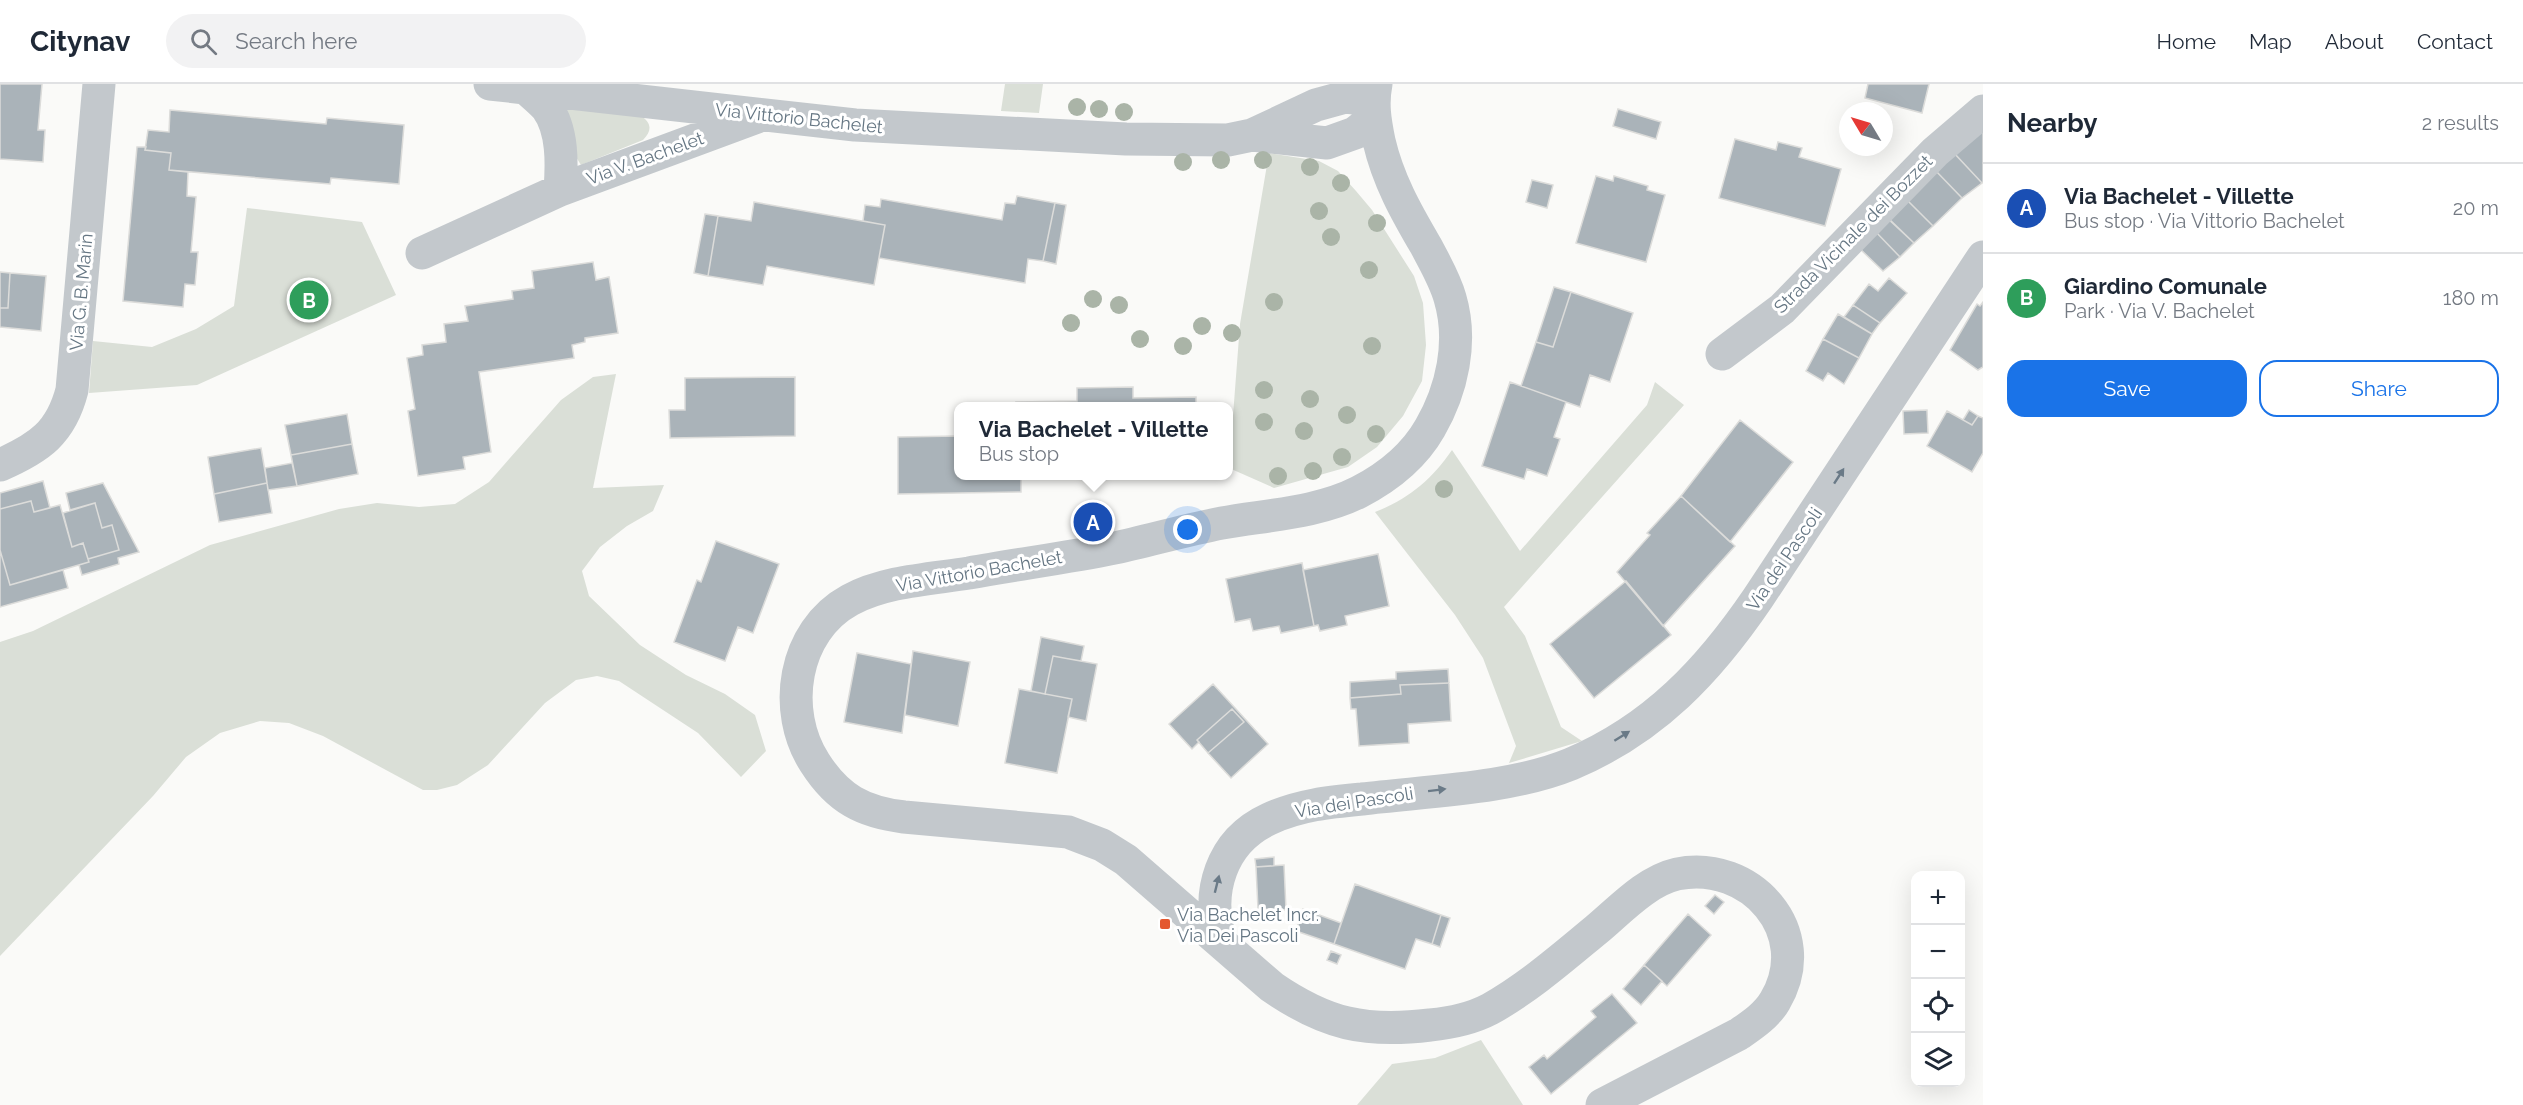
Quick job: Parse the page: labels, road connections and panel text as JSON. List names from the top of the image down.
{
  "streets": {
    "street": [
      "Via Vittorio Bachelet",
      "Via V. Bachelet",
      "Strada Vicinale dei Bozzet",
      "Via G. B. Marin",
      "Via dei Pascoli"
    ]
  },
  "crossings": [
    ["Via Vittorio Bachelet", "Via V. Bachelet"],
    ["Via Vittorio Bachelet", "Via dei Pascoli"]
  ],
  "one_way": ["Via dei Pascoli"],
  "places": {
    "transit": ["Via Bachelet Incr. Via Dei Pascoli"]
  },
  "north": "top left",
  "page": {
    "header": "Citynav",
    "search": "Search here",
    "nav": [
      "Home",
      "Map",
      "About",
      "Contact"
    ],
    "heading": ["Nearby", "2 results"],
    "list": [
      {
        "mark": "A",
        "name": "Via Bachelet - Villette",
        "note": "Bus stop · Via Vittorio Bachelet",
        "value": "20 m"
      },
      {
        "mark": "B",
        "name": "Giardino Comunale",
        "note": "Park · Via V. Bachelet",
        "value": "180 m"
      }
    ],
    "pins": ["B", "A"],
    "buttons": ["Save", "Share"],
    "popup": ["Via Bachelet - Villette", "Bus stop"],
    "map_buttons": ["+", "−"]
  }
}
